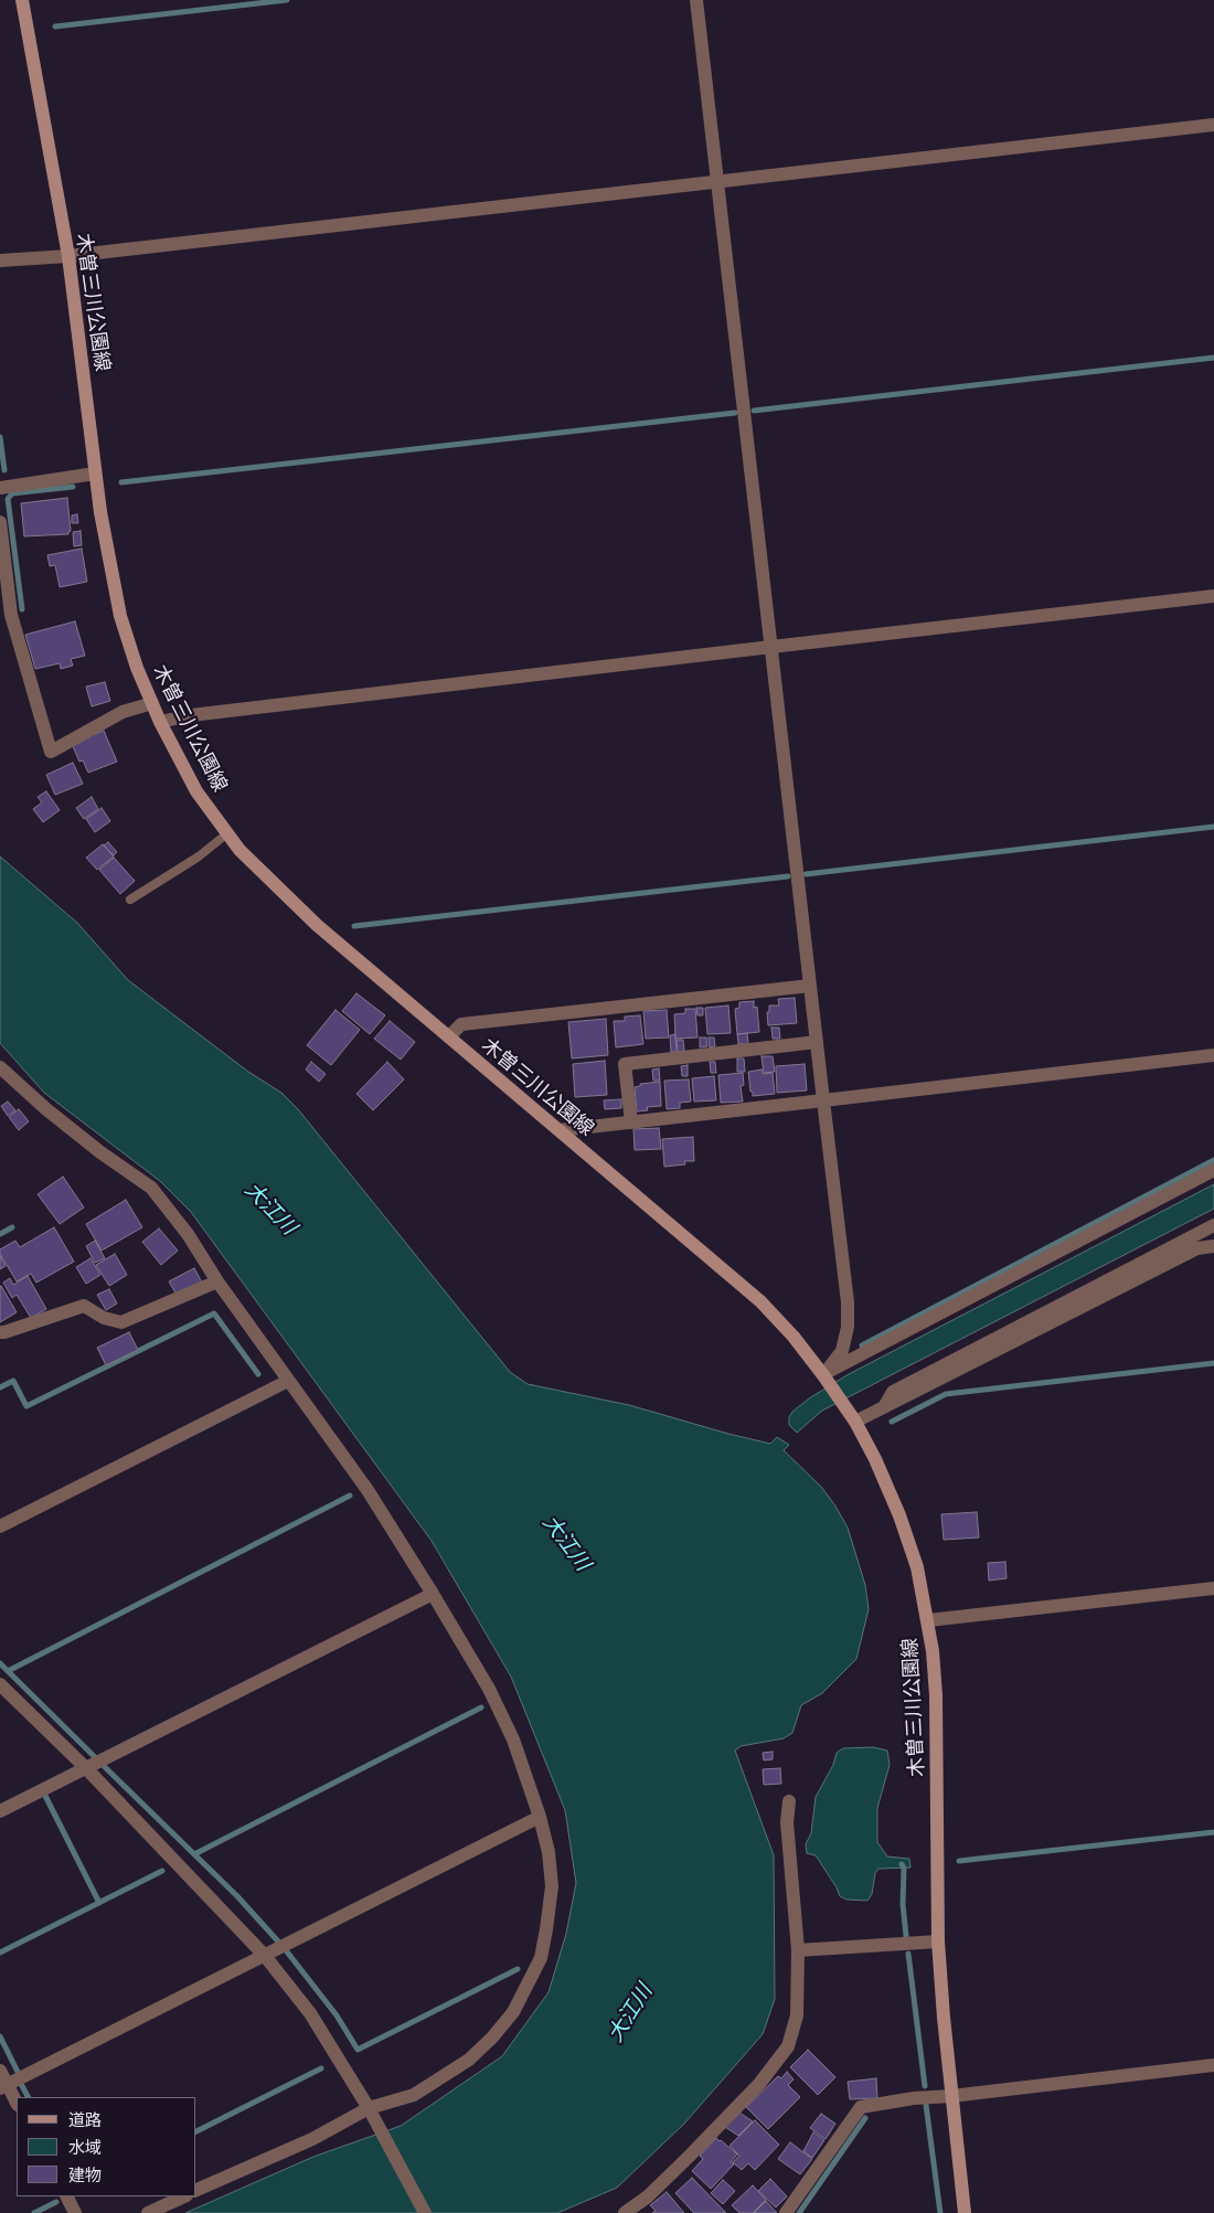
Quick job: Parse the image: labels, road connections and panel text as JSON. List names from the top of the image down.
{
  "streets": {
    "main road": ["木曽三川公園線"]
  },
  "water": ["大江川"],
  "legend": ["道路", "水域", "建物"]
}
